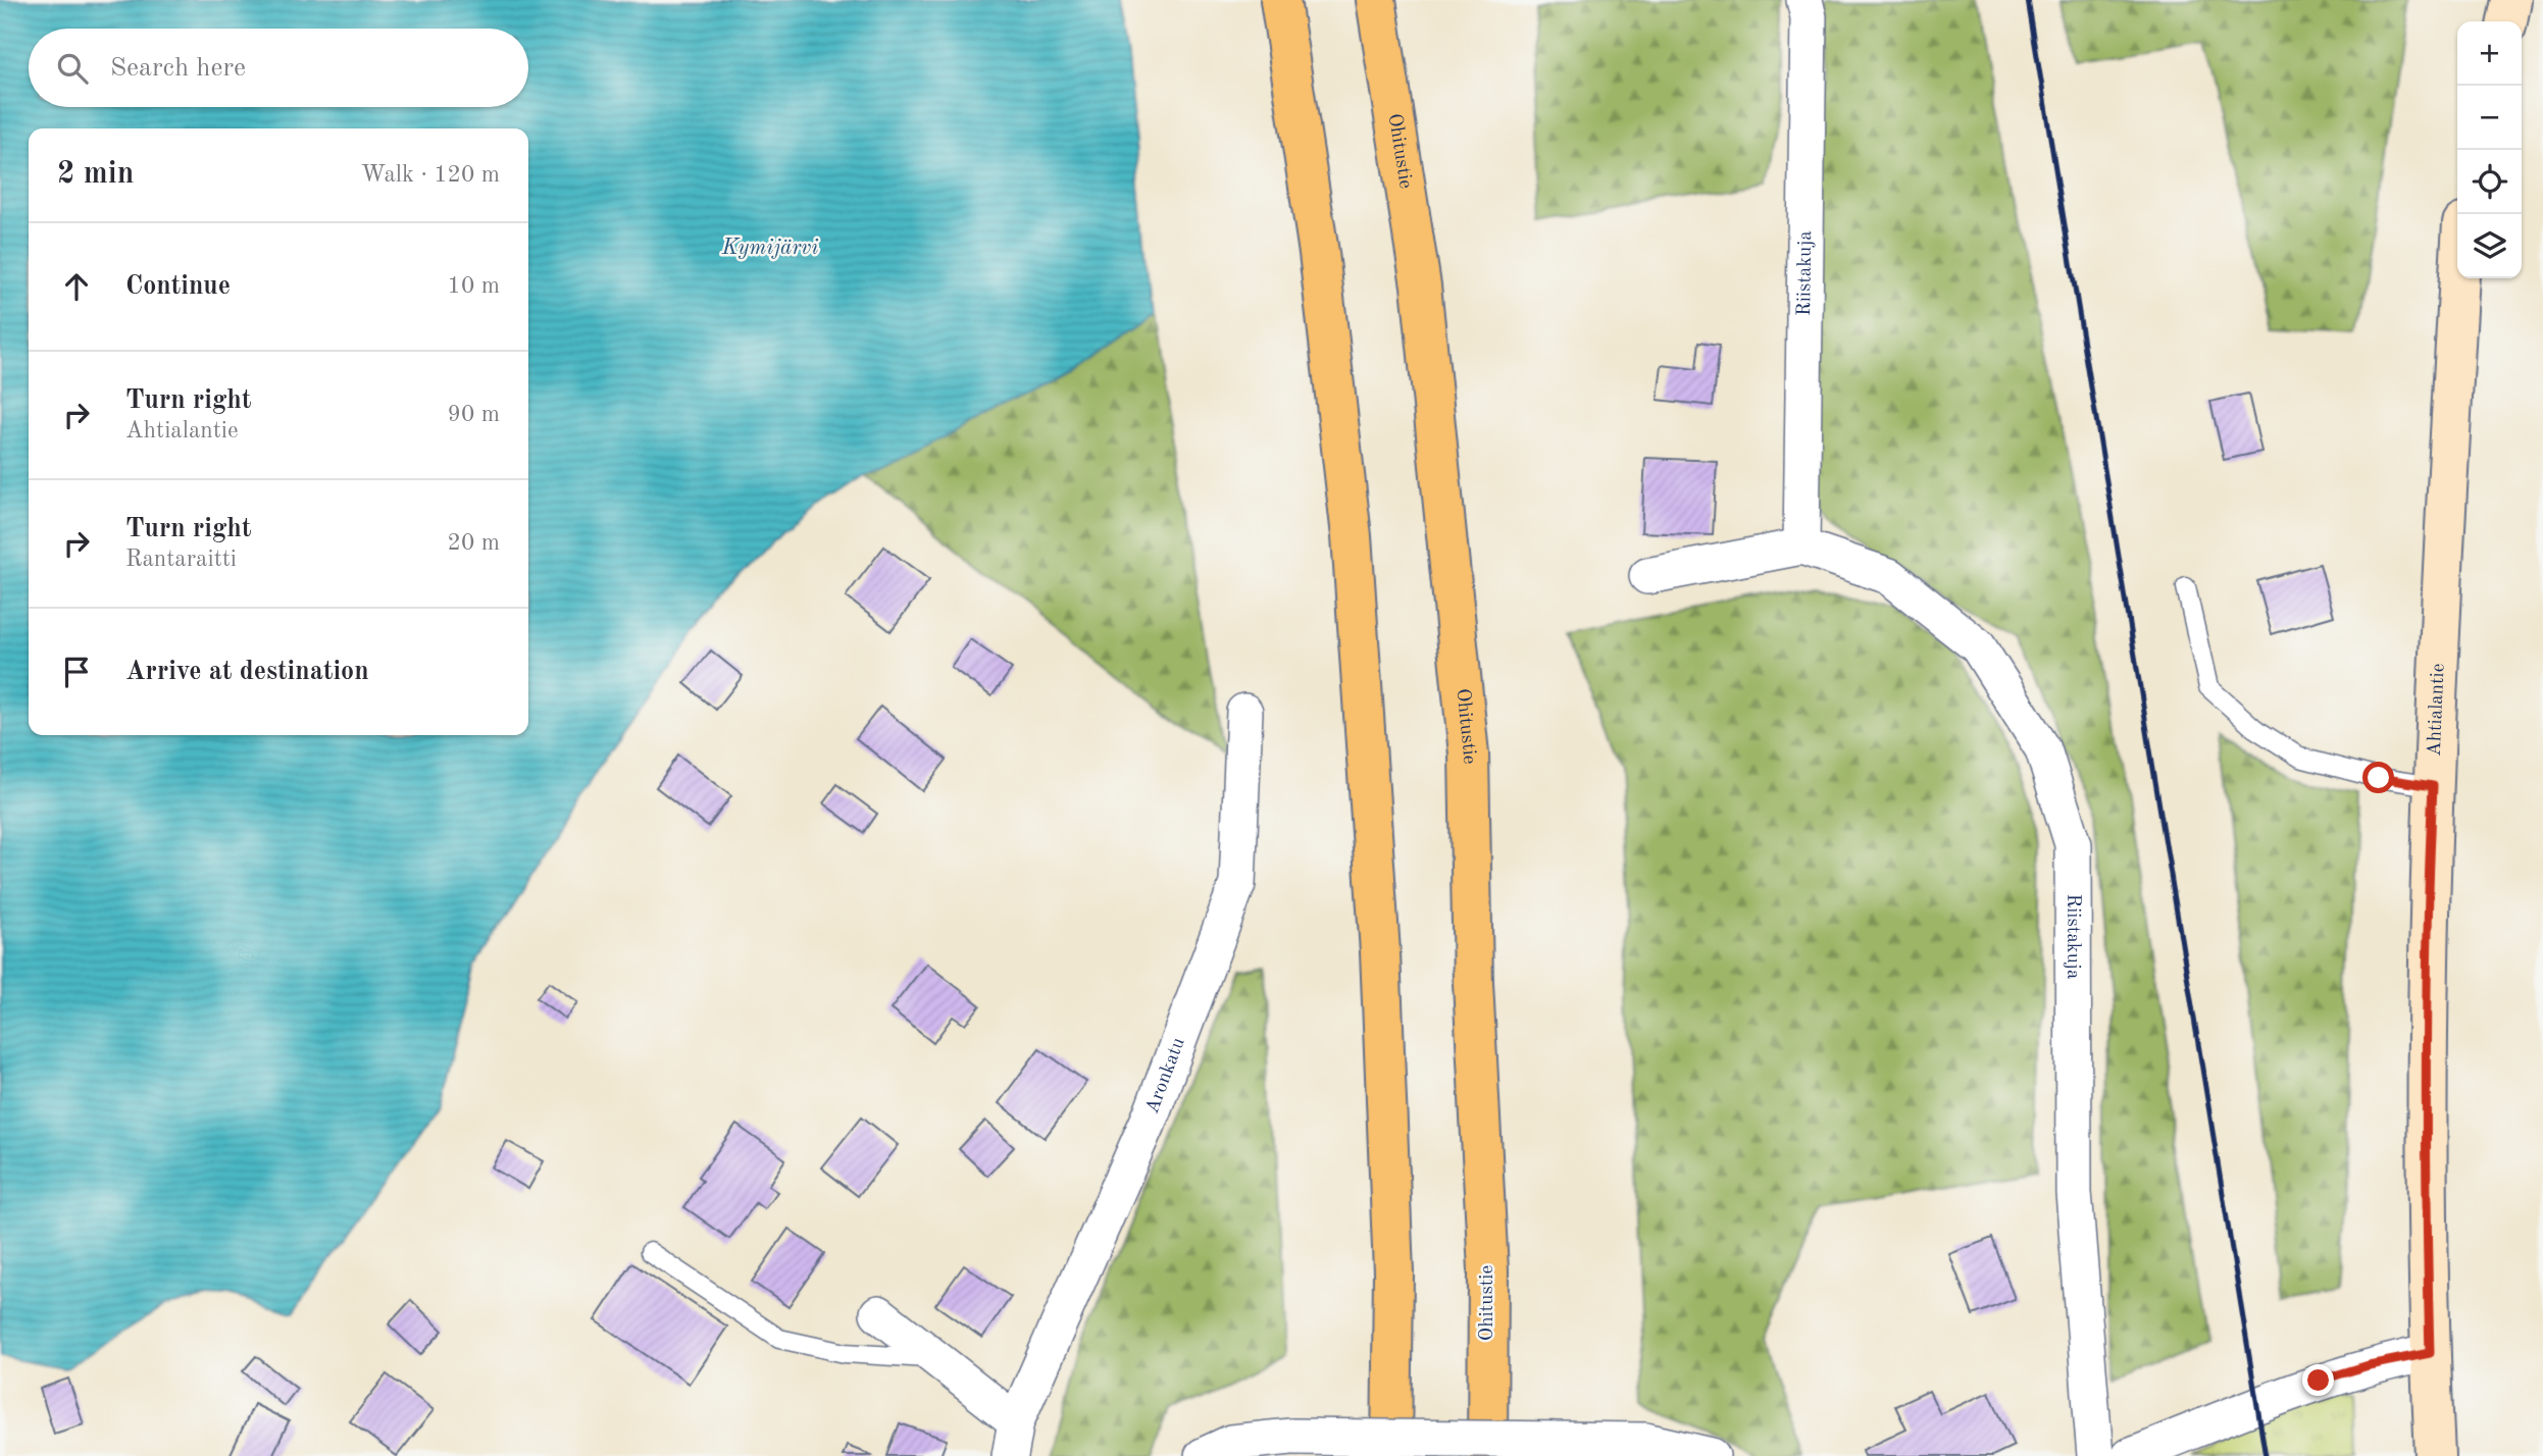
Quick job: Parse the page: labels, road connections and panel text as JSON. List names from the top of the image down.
{
  "streets": {
    "highway": ["Ohitustie"],
    "main road": ["Ahtialantie"],
    "street": ["Riistakuja", "Aronkatu"]
  },
  "water": ["Kymijärvi"],
  "page": {
    "map_buttons": ["+", "−"],
    "search": "Search here",
    "heading": ["2 min", "Walk · 120 m"],
    "list": [
      ["Continue", "10 m"],
      ["Turn right", "Ahtialantie", "90 m"],
      ["Turn right", "Rantaraitti", "20 m"],
      "Arrive at destination"
    ]
  }
}
